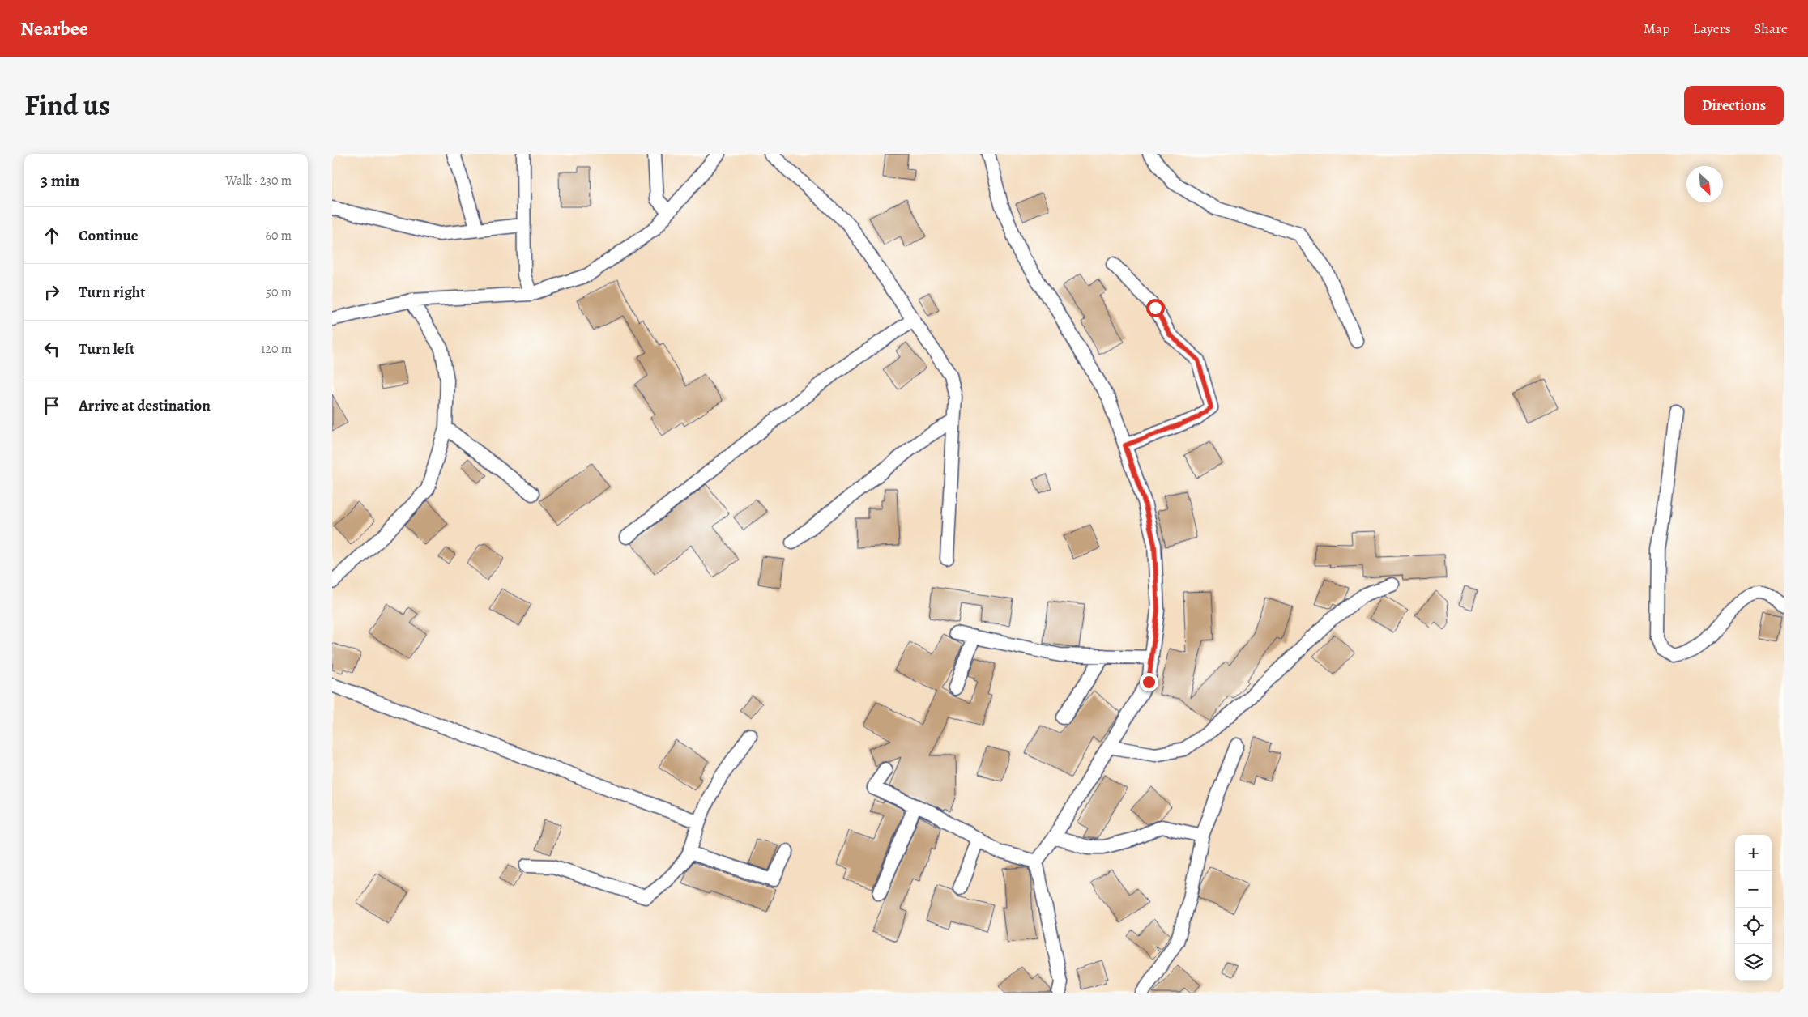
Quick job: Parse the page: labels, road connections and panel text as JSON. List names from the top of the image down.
{
  "north": "bottom right",
  "page": {
    "header": "Nearbee",
    "nav": ["Map", "Layers", "Share"],
    "title": "Find us",
    "buttons": "Directions",
    "heading": ["3 min", "Walk · 230 m"],
    "list": [
      ["Continue", "60 m"],
      ["Turn right", "50 m"],
      ["Turn left", "120 m"],
      "Arrive at destination"
    ],
    "map_buttons": ["+", "−"]
  }
}
